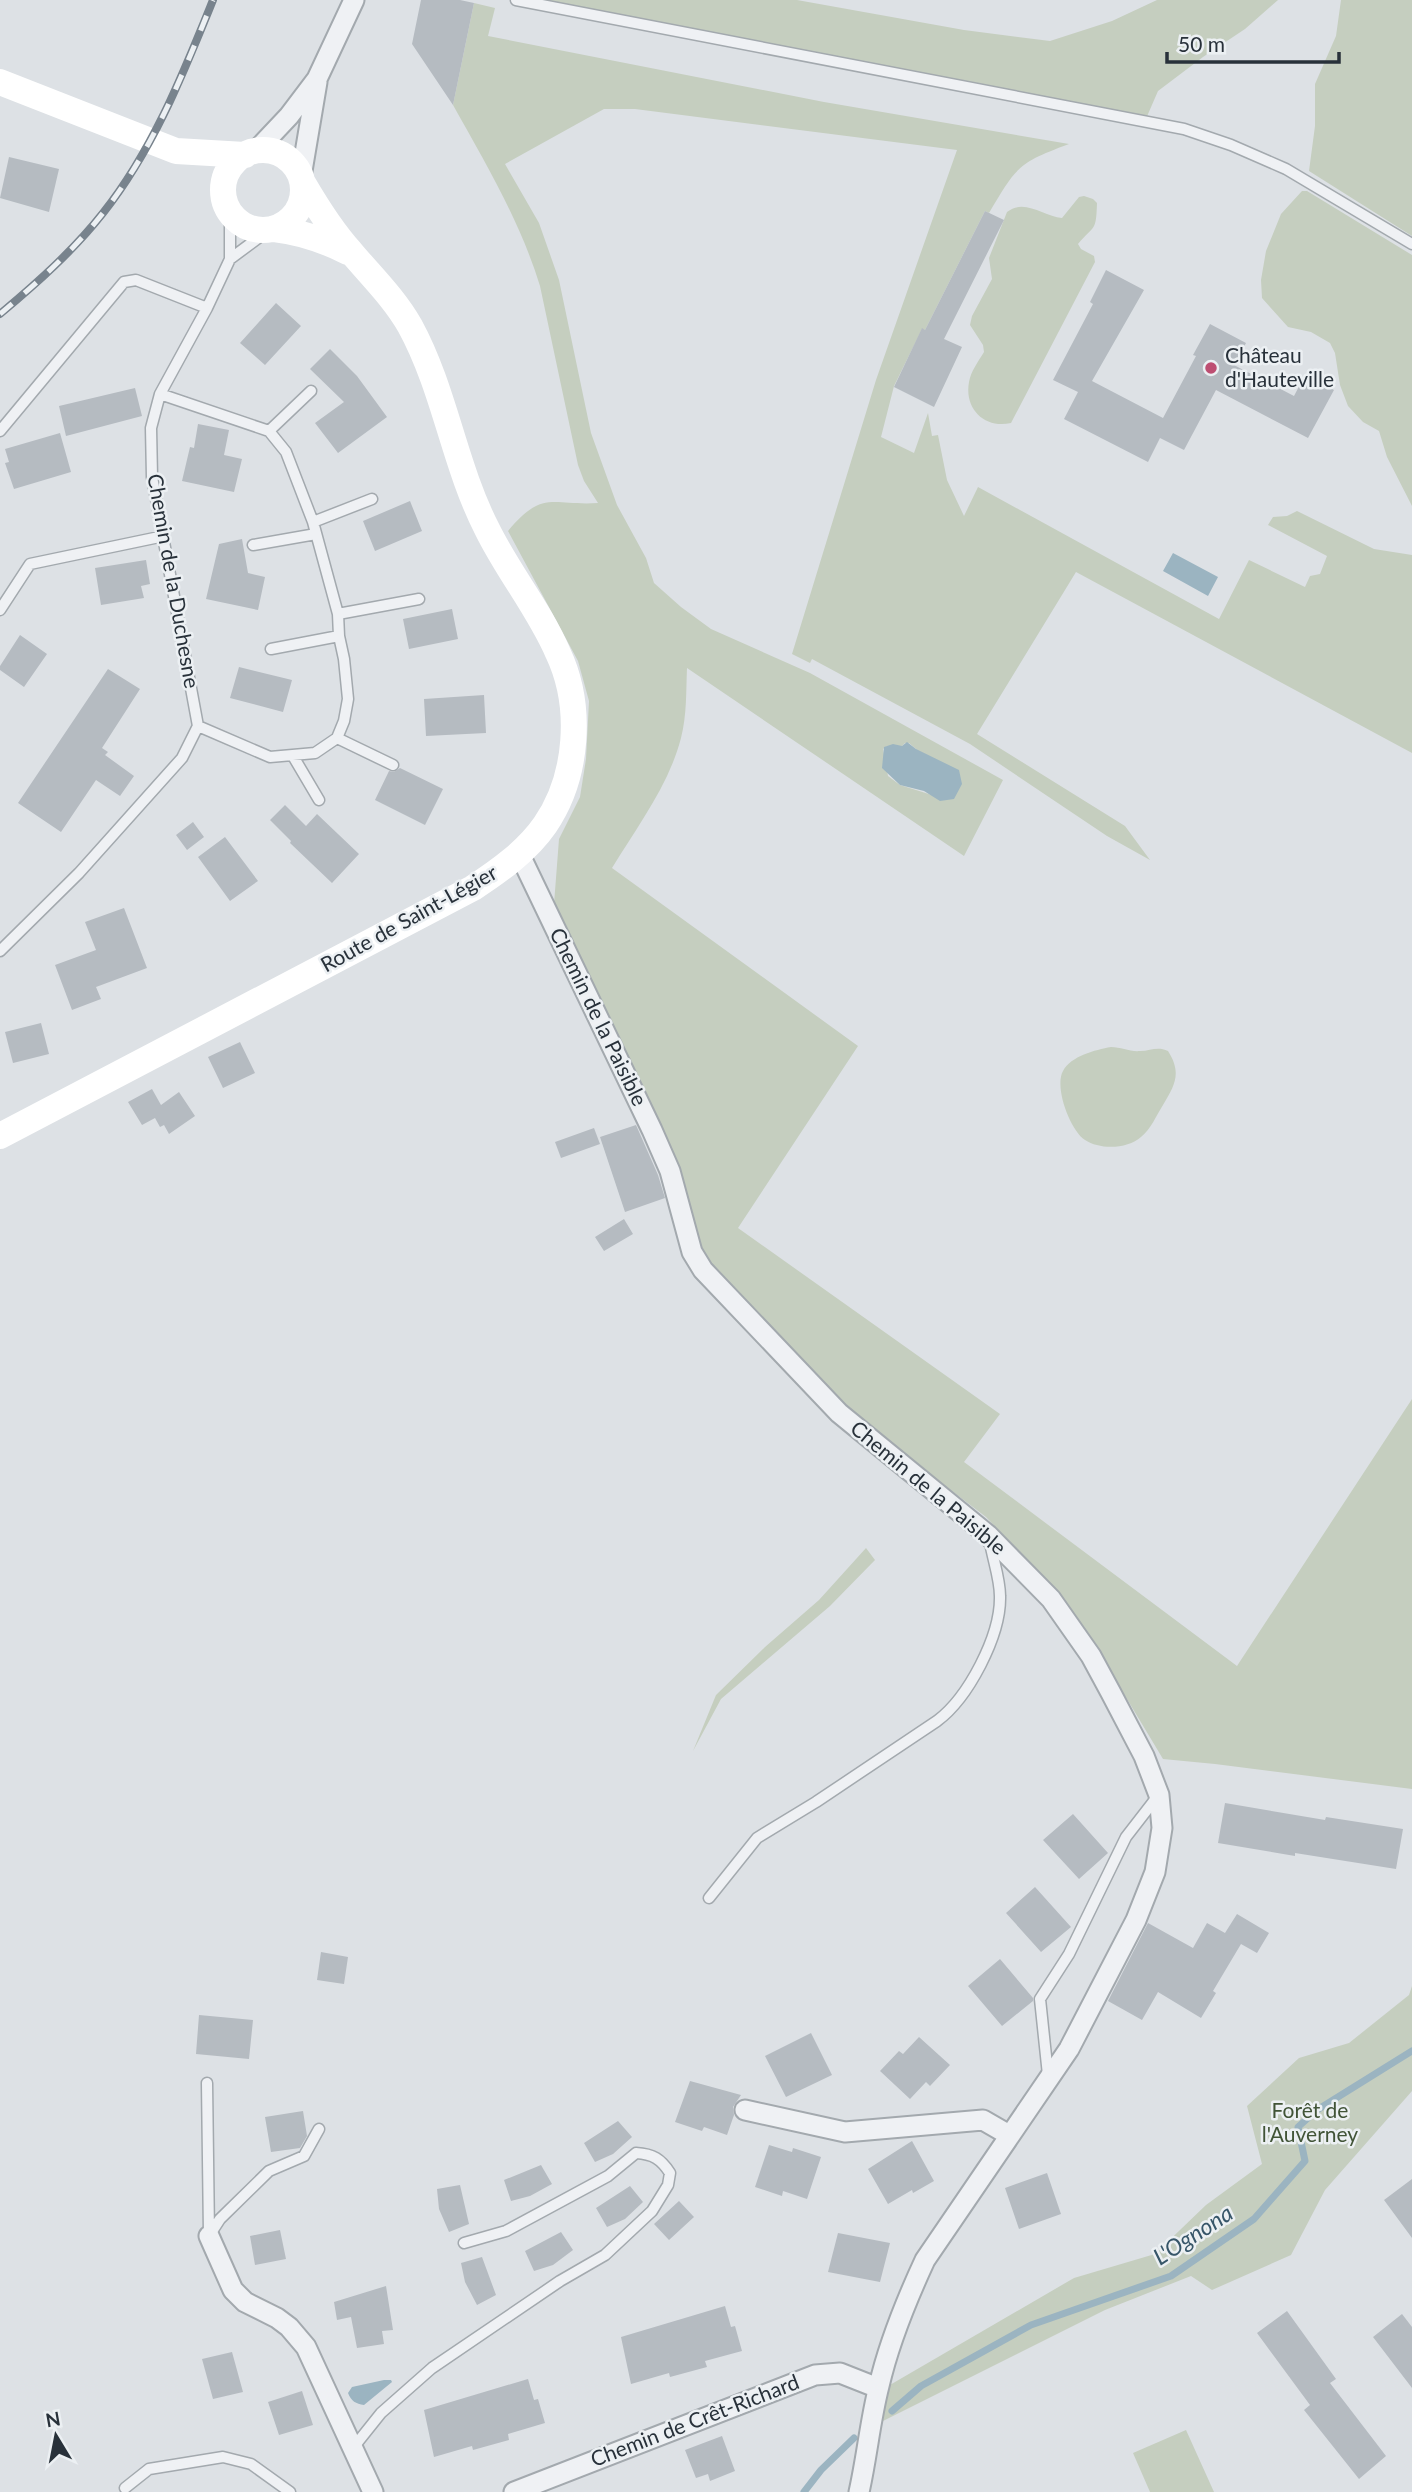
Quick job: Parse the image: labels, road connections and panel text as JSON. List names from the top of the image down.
{
  "streets": {
    "main road": ["Route de Saint-Légier"],
    "street": ["Chemin de la Paisible", "Chemin de Crêt-Richard"],
    "lane": ["Chemin de la Duchesne"]
  },
  "crossings": [
    ["Chemin de la Duchesne", "Route de Saint-Légier"],
    ["Route de Saint-Légier", "Chemin de la Paisible"],
    ["Chemin de la Paisible", "Chemin de Crêt-Richard"]
  ],
  "water": ["L'Ognona"],
  "parks": ["Forêt de l'Auverney"],
  "places": ["Château d'Hauteville"],
  "scale_bar": "50 m",
  "north": "top"
}
